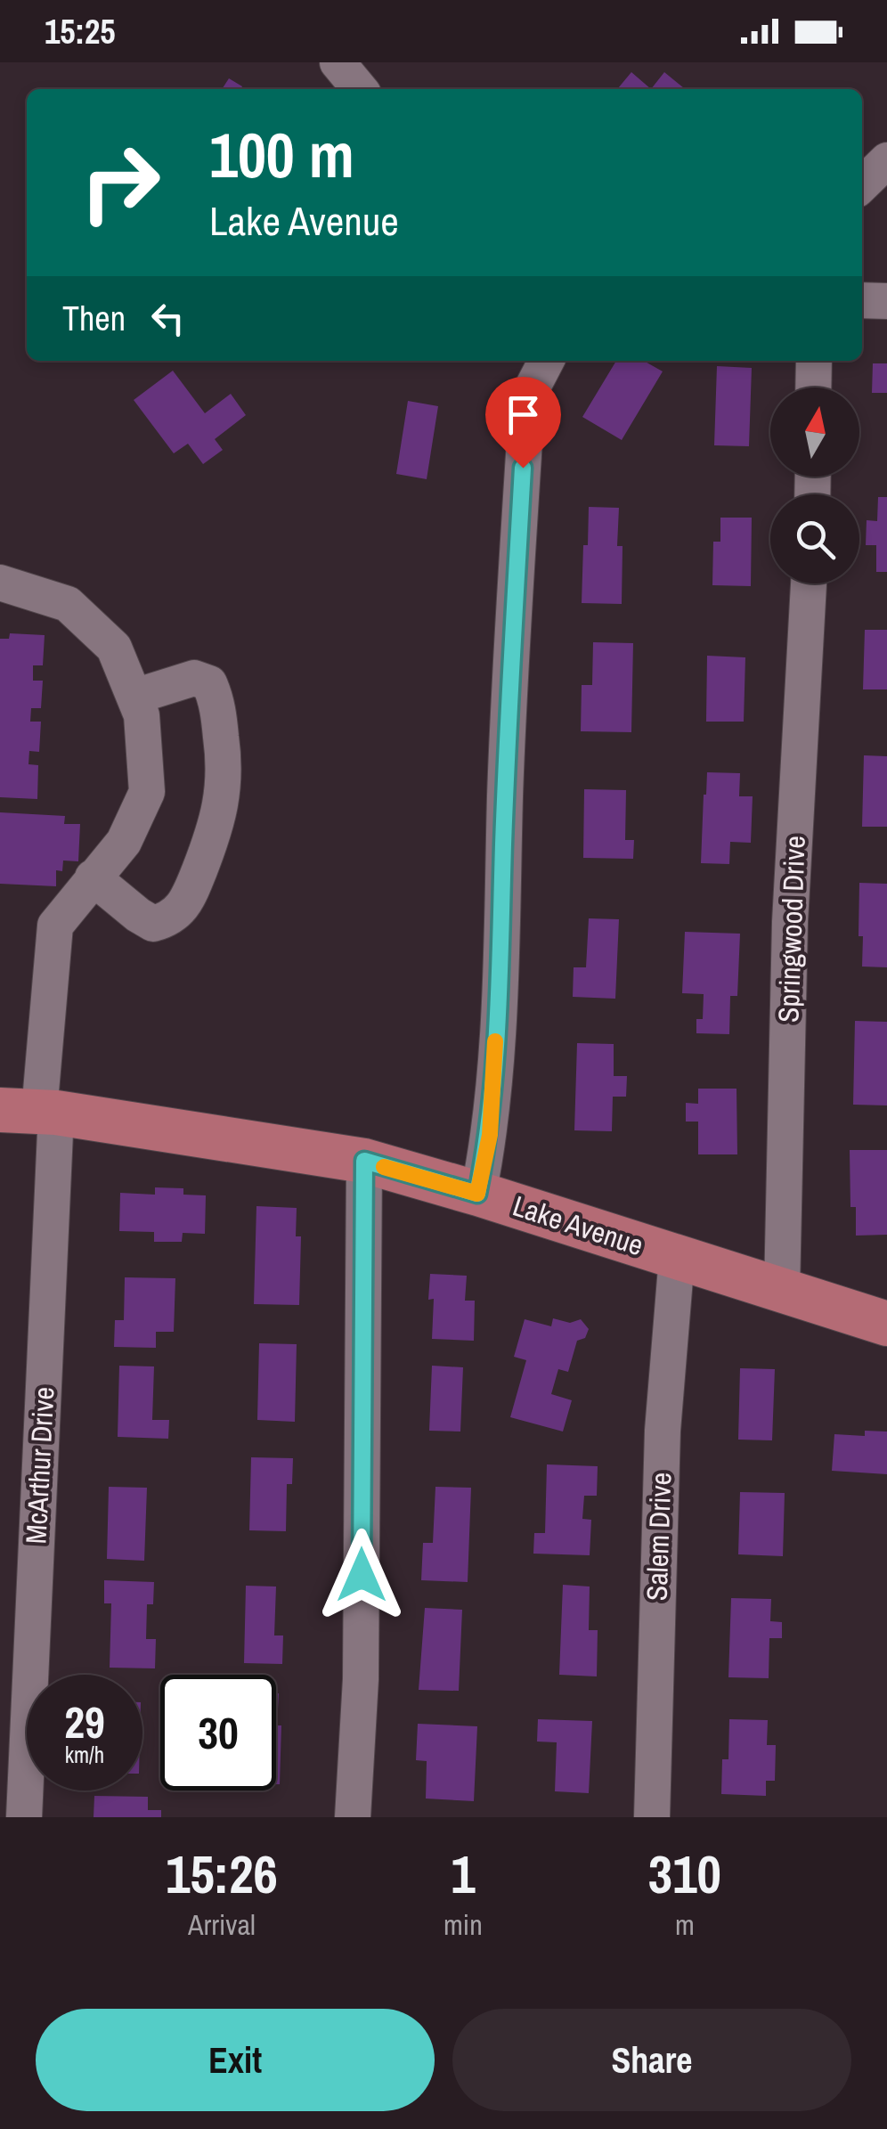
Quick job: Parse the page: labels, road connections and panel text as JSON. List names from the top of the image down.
{
  "streets": {
    "main road": ["Lake Avenue"],
    "street": ["Springwood Drive", "McArthur Drive", "Salem Drive"]
  },
  "crossings": [
    ["Springwood Drive", "Lake Avenue"],
    ["Lake Avenue", "McArthur Drive"],
    ["Lake Avenue", "Salem Drive"]
  ],
  "north": "top",
  "page": {
    "status": "15:25",
    "turn": ["100 m", "Lake Avenue"],
    "then": "Then",
    "speed": "29 km/h",
    "limit": "30",
    "eta": [
      "15:26",
      "Arrival",
      "1",
      "min",
      "310",
      "m"
    ],
    "buttons": ["Exit", "Share"]
  }
}
